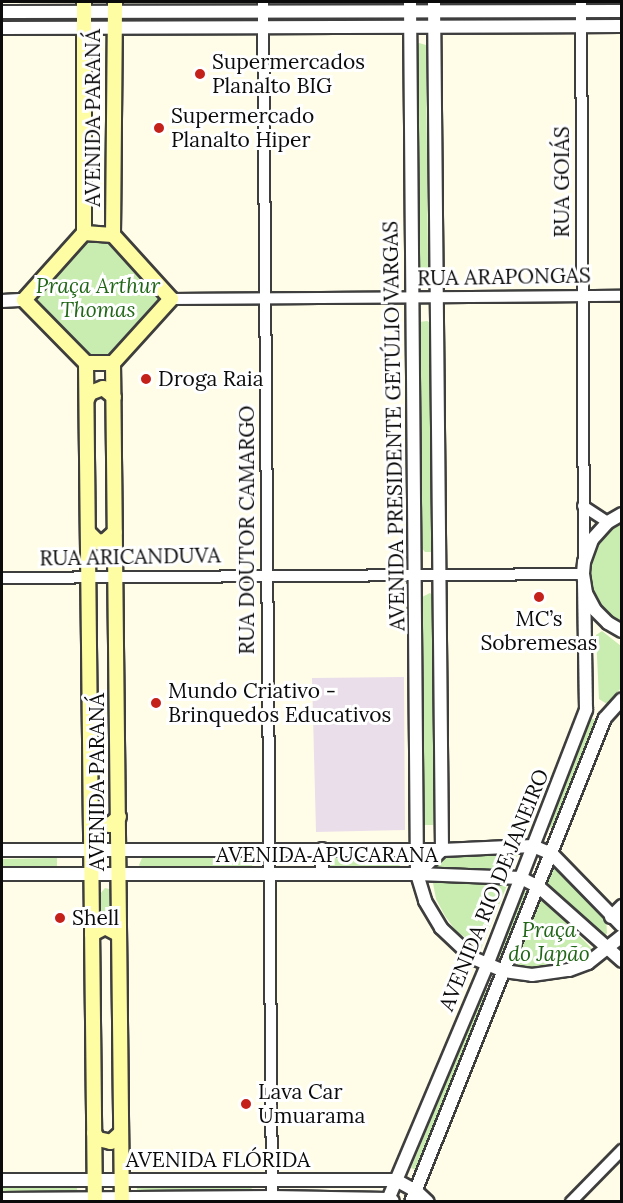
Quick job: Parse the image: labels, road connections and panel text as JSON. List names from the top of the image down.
{
  "streets": {
    "main road": ["AVENIDA PARANÁ"],
    "street": [
      "RUA GOIÁS",
      "RUA ARAPONGAS",
      "AVENIDA PRESIDENTE GETÚLIO VARGAS",
      "RUA DOUTOR CAMARGO",
      "RUA ARICANDUVA",
      "AVENIDA APUCARANA",
      "AVENIDA RIO DE JANEIRO",
      "AVENIDA FLÓRIDA"
    ]
  },
  "crossings": [
    ["AVENIDA PARANÁ", "RUA ARICANDUVA"],
    ["AVENIDA PARANÁ", "AVENIDA APUCARANA"],
    ["AVENIDA PARANÁ", "AVENIDA FLÓRIDA"],
    ["RUA GOIÁS", "RUA ARAPONGAS"],
    ["RUA GOIÁS", "RUA ARICANDUVA"],
    ["RUA GOIÁS", "AVENIDA RIO DE JANEIRO"],
    ["RUA ARAPONGAS", "AVENIDA PRESIDENTE GETÚLIO VARGAS"],
    ["RUA ARAPONGAS", "RUA DOUTOR CAMARGO"],
    ["AVENIDA PRESIDENTE GETÚLIO VARGAS", "RUA ARICANDUVA"],
    ["AVENIDA PRESIDENTE GETÚLIO VARGAS", "AVENIDA APUCARANA"],
    ["AVENIDA PRESIDENTE GETÚLIO VARGAS", "AVENIDA RIO DE JANEIRO"],
    ["RUA DOUTOR CAMARGO", "RUA ARICANDUVA"],
    ["RUA DOUTOR CAMARGO", "AVENIDA APUCARANA"],
    ["RUA DOUTOR CAMARGO", "AVENIDA FLÓRIDA"],
    ["RUA ARICANDUVA", "AVENIDA RIO DE JANEIRO"],
    ["AVENIDA APUCARANA", "AVENIDA RIO DE JANEIRO"],
    ["AVENIDA RIO DE JANEIRO", "AVENIDA FLÓRIDA"]
  ],
  "parks": ["Praça Arthur Thomas", "Praça do Japão"],
  "places": [
    "Supermercados Planalto BIG",
    "Supermercado Planalto Hiper",
    "Droga Raia",
    "MC’s Sobremesas",
    "Mundo Criativo - Brinquedos Educativos",
    "Shell",
    "Lava Car Umuarama"
  ]
}
